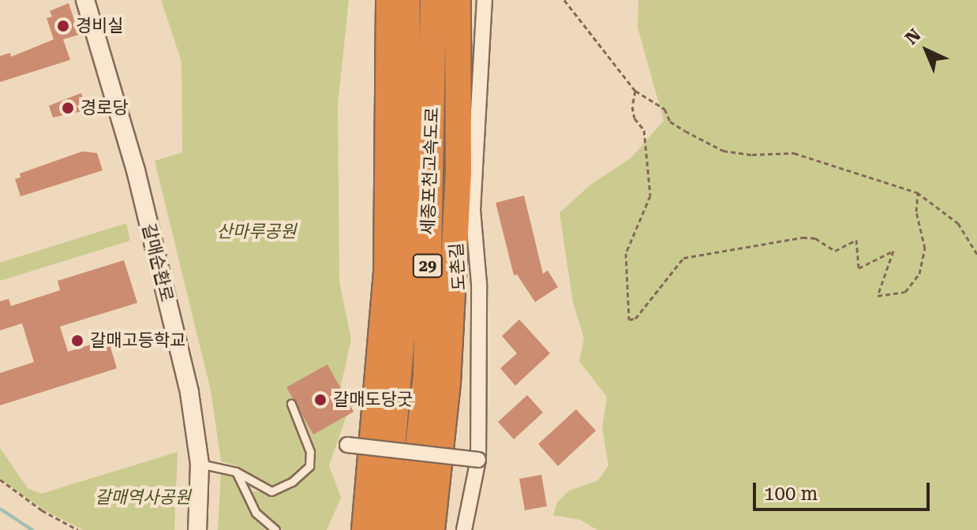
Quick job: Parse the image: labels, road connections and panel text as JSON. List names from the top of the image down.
{
  "streets": {
    "highway": ["세종포천고속도로", "29"],
    "street": ["갈매순환로", "도촌길"]
  },
  "parks": ["산마루공원", "갈매역사공원"],
  "places": [
    "경비실",
    "경로당",
    "갈매고등학교",
    "갈매도당굿"
  ],
  "scale_bar": "100 m",
  "north": "top left"
}
